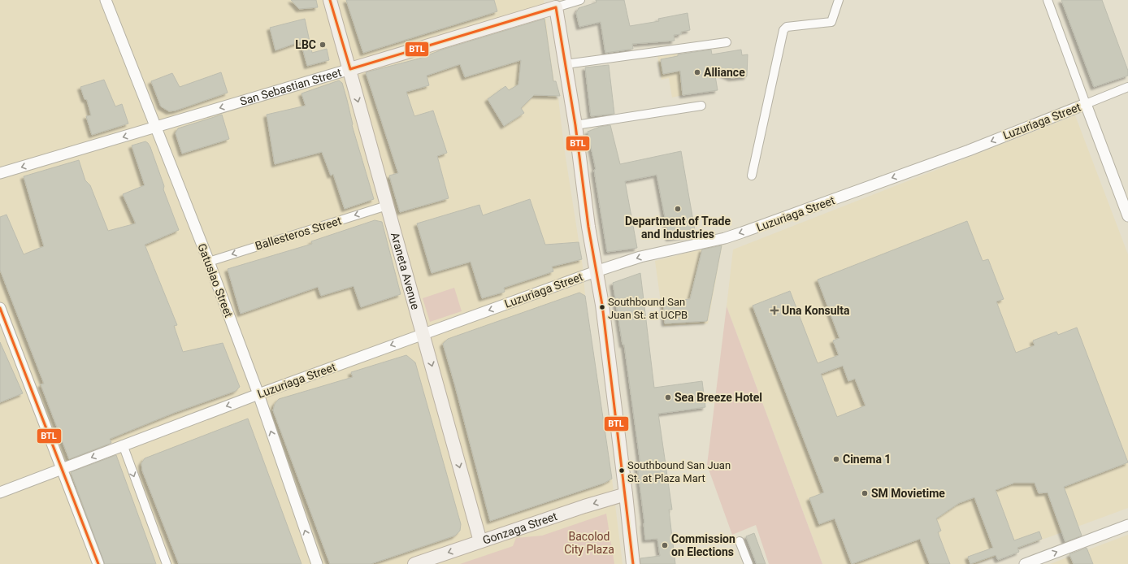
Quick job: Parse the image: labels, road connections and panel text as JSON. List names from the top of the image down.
{
  "streets": {
    "main road": ["San Sebastian Street", "Araneta Avenue", "Gonzaga Street"],
    "street": ["Luzuriaga Street", "Ballesteros Street", "Gatuslao Street"]
  },
  "crossings": [
    ["San Sebastian Street", "Araneta Avenue"],
    ["San Sebastian Street", "Gatuslao Street"],
    ["Luzuriaga Street", "Araneta Avenue"],
    ["Luzuriaga Street", "Gatuslao Street"],
    ["Ballesteros Street", "Araneta Avenue"],
    ["Ballesteros Street", "Gatuslao Street"],
    ["Araneta Avenue", "Gonzaga Street"]
  ],
  "one_way": [
    "San Sebastian Street",
    "Luzuriaga Street",
    "Ballesteros Street",
    "Araneta Avenue",
    "Gonzaga Street"
  ],
  "parks": ["Bacolod City Plaza"],
  "places": {
    "other": [
      "LBC",
      "Alliance",
      "Department of Trade and Industries",
      "Southbound San Juan St. at UCPB",
      "Sea Breeze Hotel",
      "Cinema 1",
      "Southbound San Juan St. at Plaza Mart",
      "SM Movietime",
      "Commission on Elections"
    ],
    "health": ["Una Konsulta"]
  },
  "lines": ["transit line BTL"]
}
